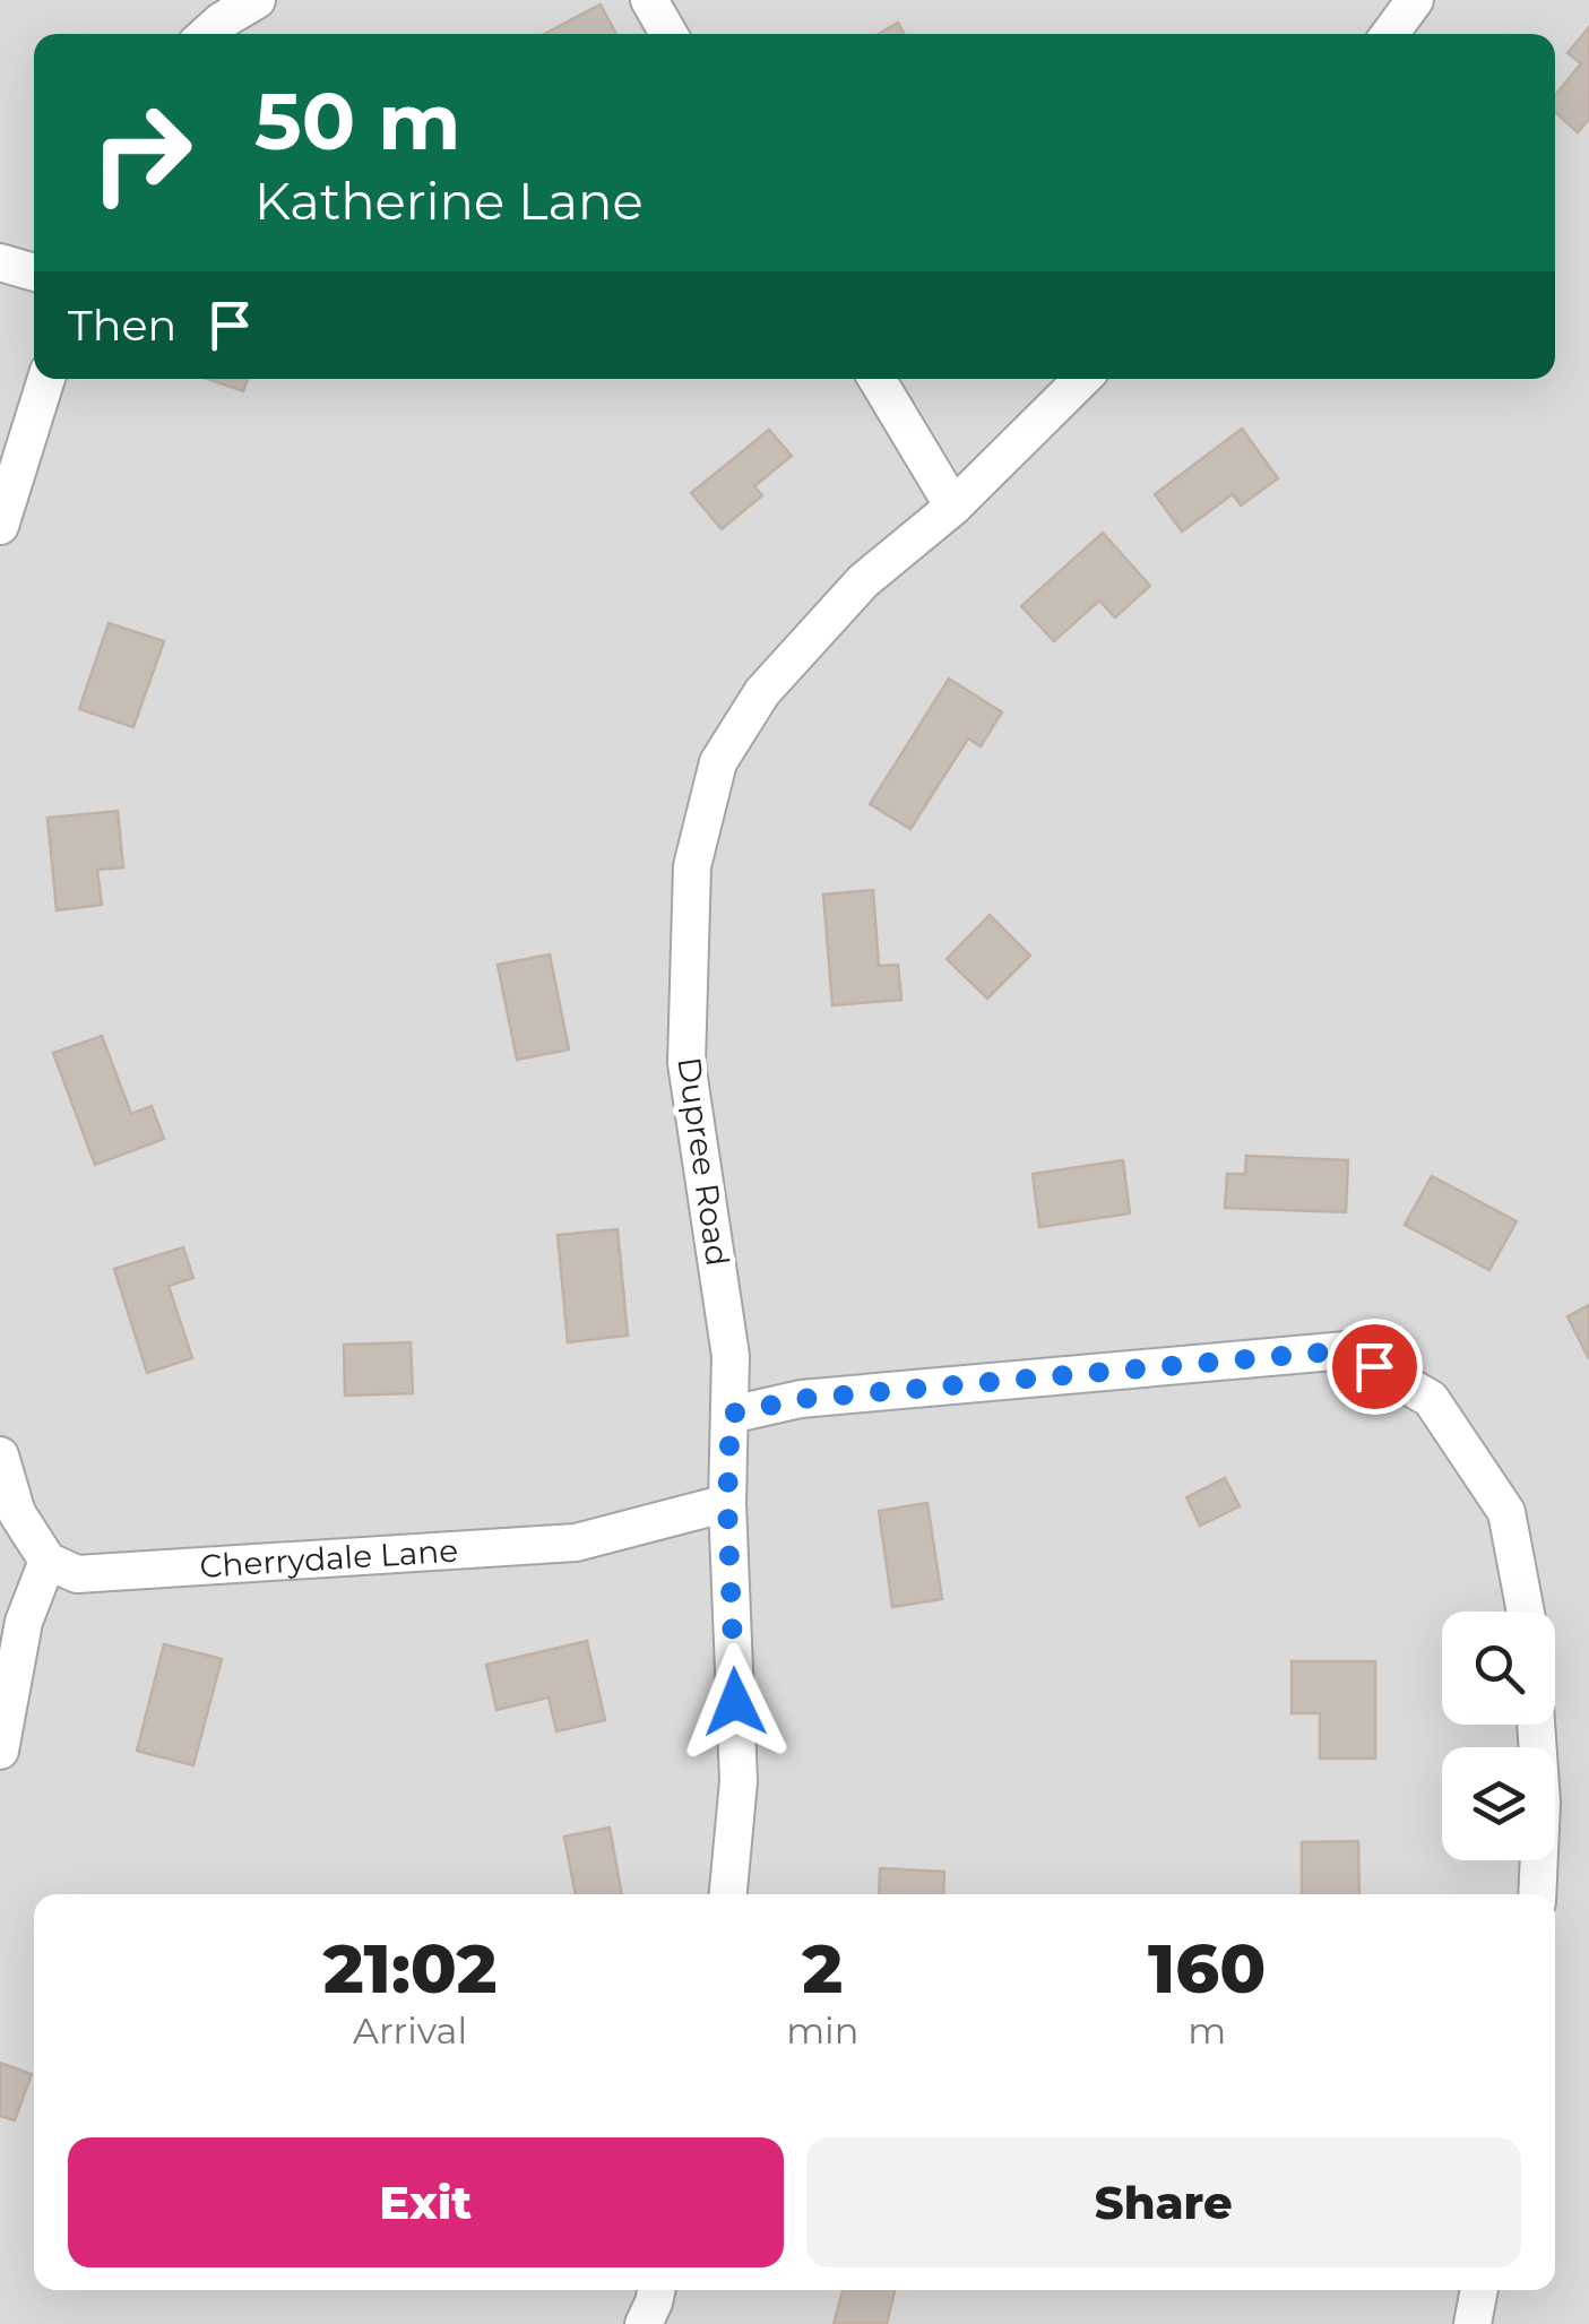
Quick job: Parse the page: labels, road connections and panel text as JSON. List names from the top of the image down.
{
  "streets": {
    "street": ["Dupree Road", "Cherrydale Lane"]
  },
  "crossings": [
    ["Dupree Road", "Cherrydale Lane"]
  ],
  "page": {
    "turn": ["50 m", "Katherine Lane"],
    "then": "Then",
    "eta": [
      "21:02",
      "Arrival",
      "2",
      "min",
      "160",
      "m"
    ],
    "buttons": ["Exit", "Share"]
  }
}
